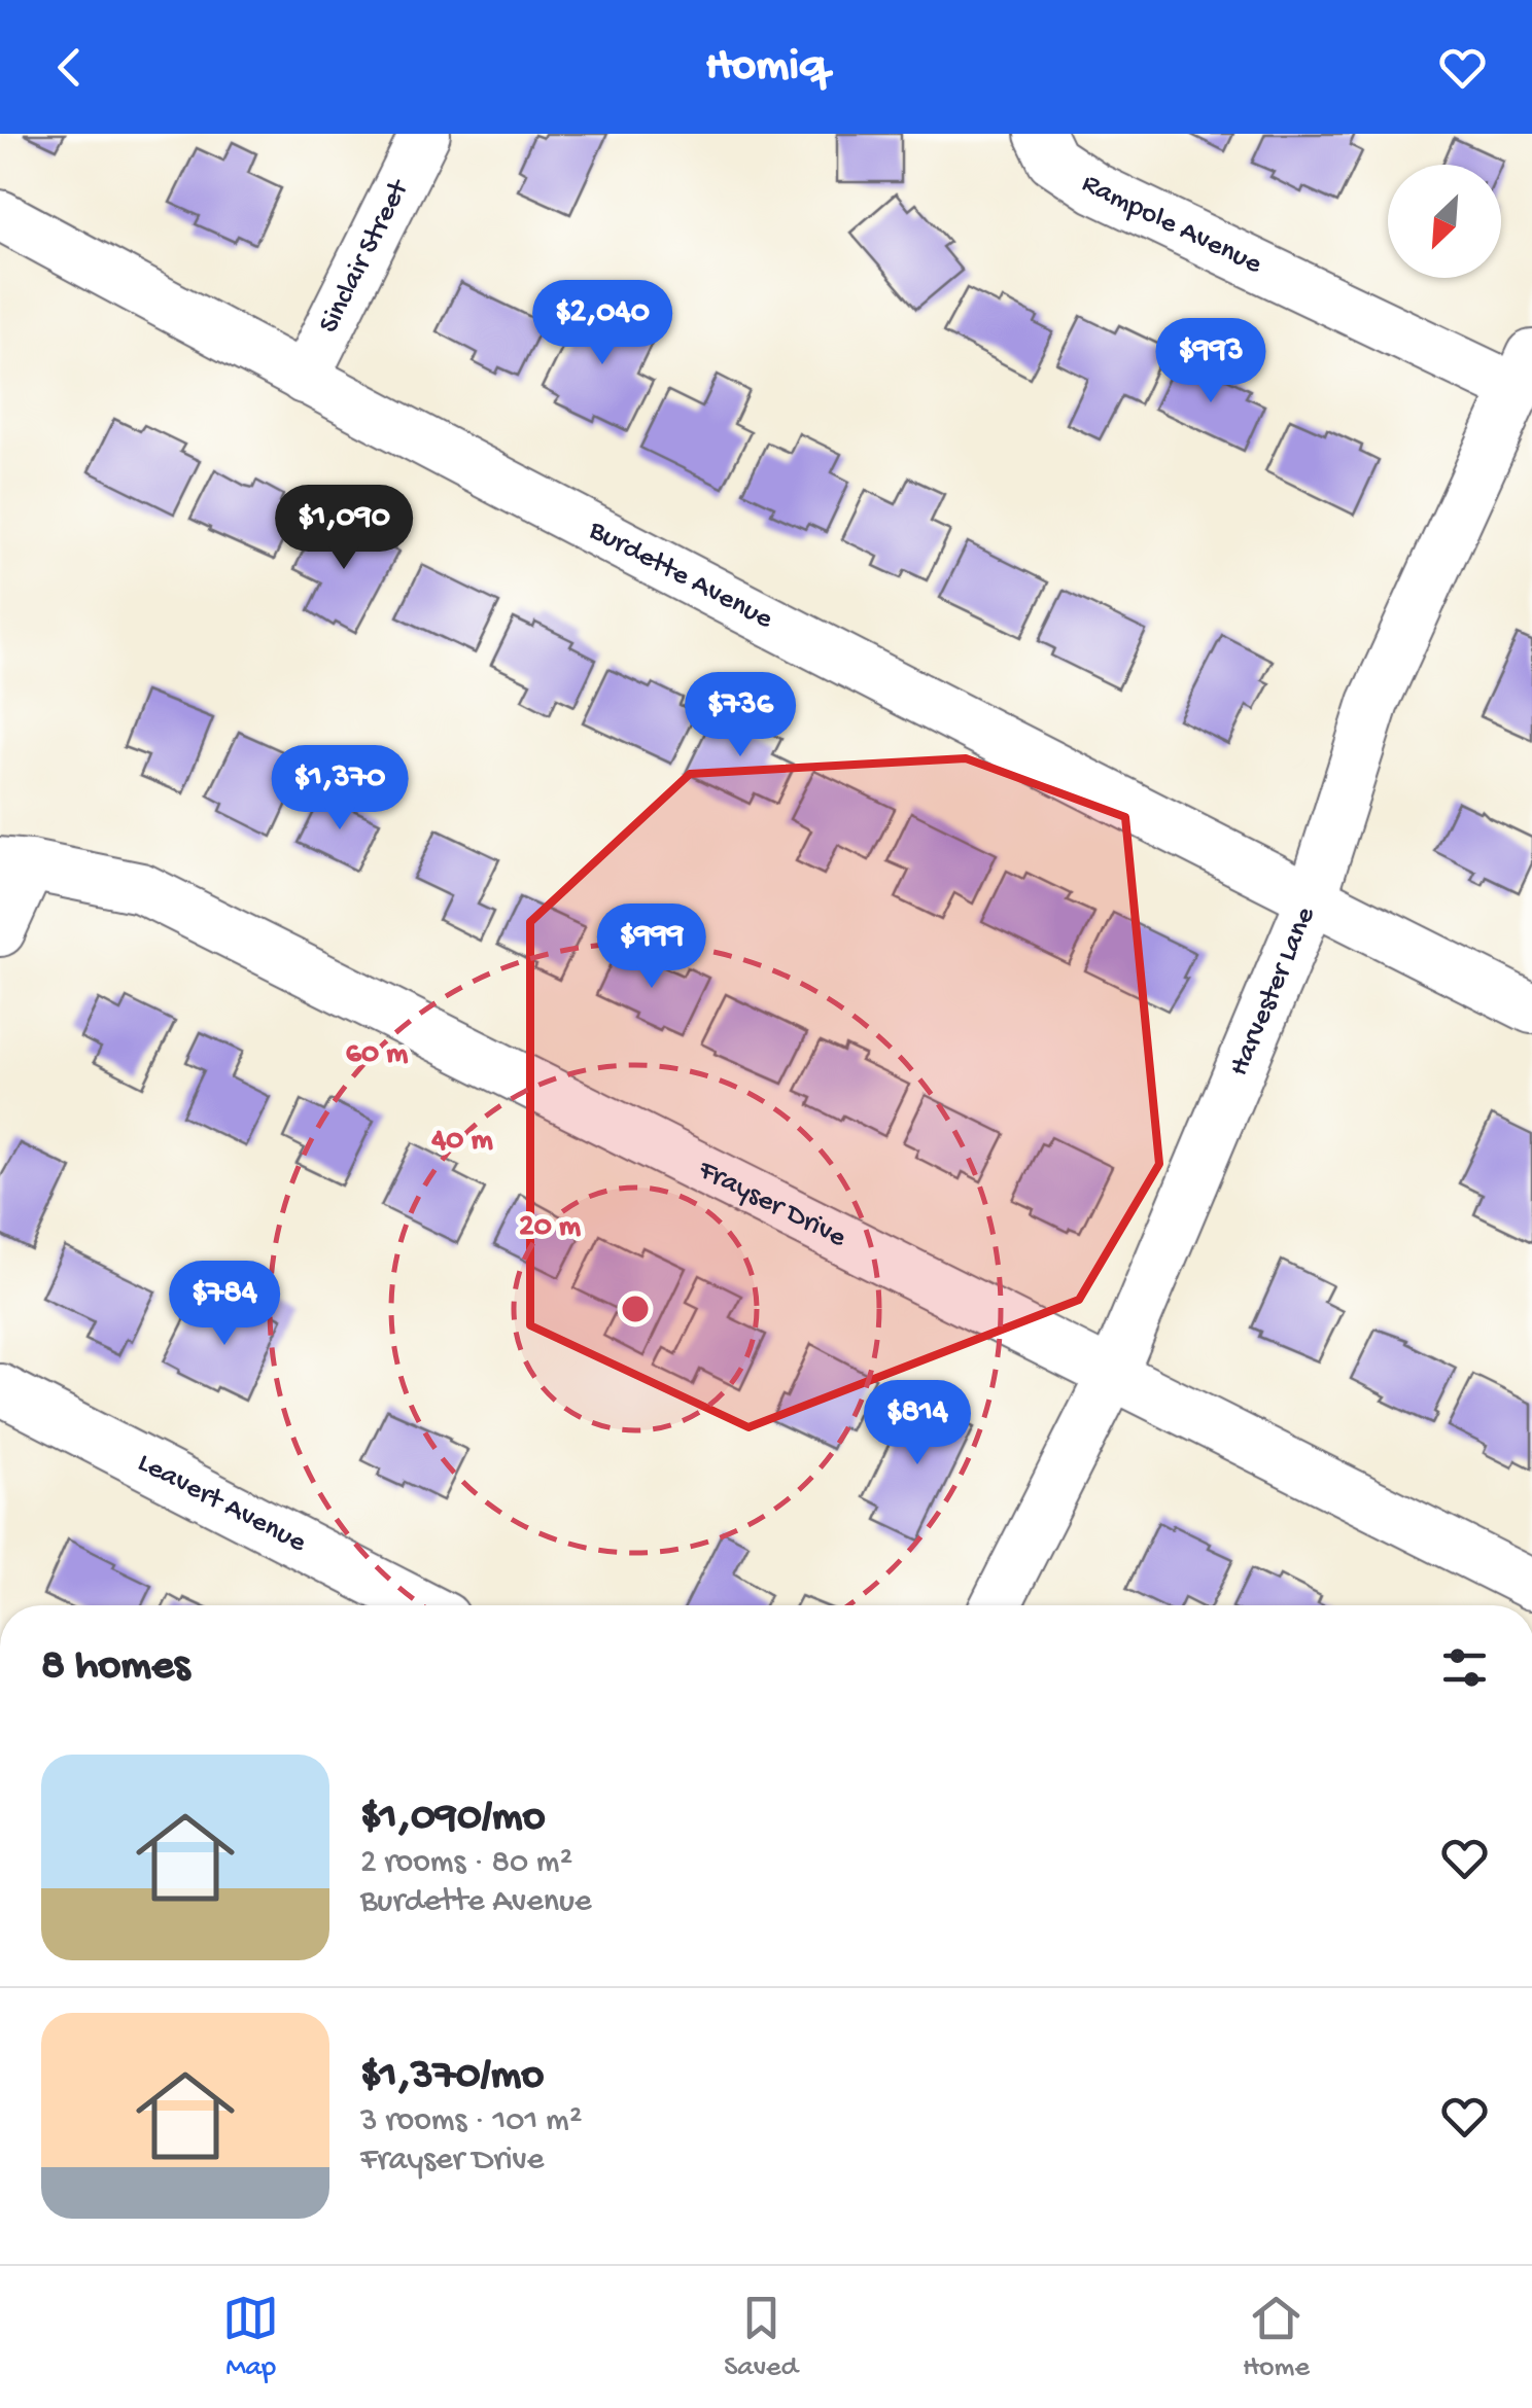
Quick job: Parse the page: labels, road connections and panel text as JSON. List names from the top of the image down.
{
  "streets": {
    "street": [
      "Rampole Avenue",
      "Sinclair Street",
      "Burdette Avenue",
      "Harvester Lane",
      "Frayser Drive",
      "Leavert Avenue"
    ]
  },
  "crossings": [
    ["Rampole Avenue", "Harvester Lane"],
    ["Sinclair Street", "Burdette Avenue"],
    ["Burdette Avenue", "Harvester Lane"],
    ["Harvester Lane", "Frayser Drive"]
  ],
  "north": "bottom left",
  "page": {
    "header": "Homiq",
    "price": [
      "$2,040",
      "$993",
      "$1,090",
      "$736",
      "$1,370",
      "$999",
      "$784",
      "$814"
    ],
    "heading": "8 homes",
    "list": [
      {
        "name": "$1,090/mo",
        "note": "2 rooms · 80 m² · Burdette Avenue"
      },
      {
        "name": "$1,370/mo",
        "note": "3 rooms · 101 m² · Frayser Drive"
      }
    ],
    "tabs": ["Map", "Saved", "Home"]
  },
  "rings": ["60 m", "40 m", "20 m"]
}
